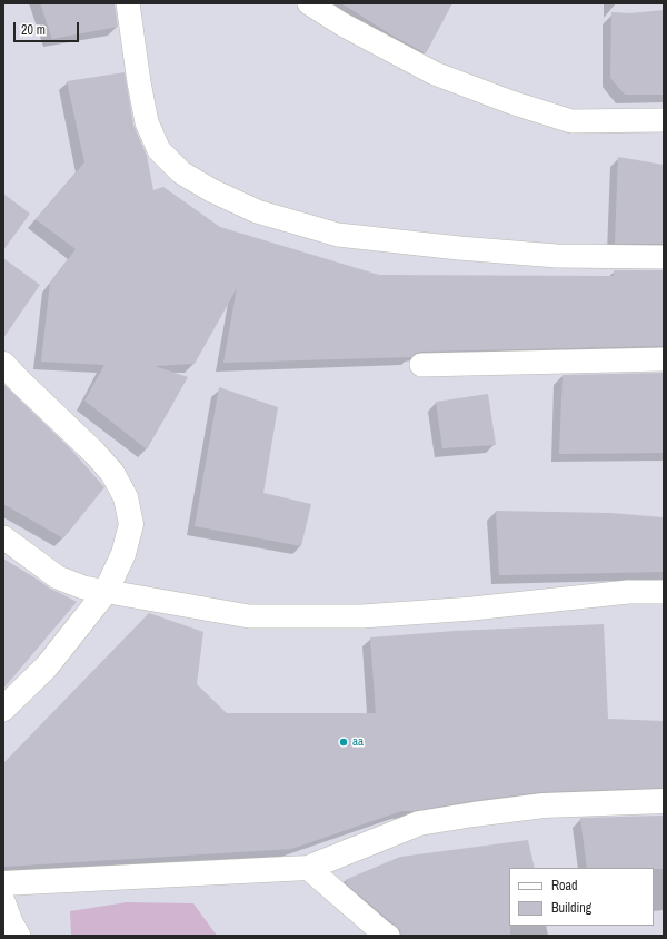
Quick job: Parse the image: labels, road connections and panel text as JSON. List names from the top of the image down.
{
  "places": ["aa"],
  "legend": ["Road", "Building"],
  "scale_bar": "20 m"
}
